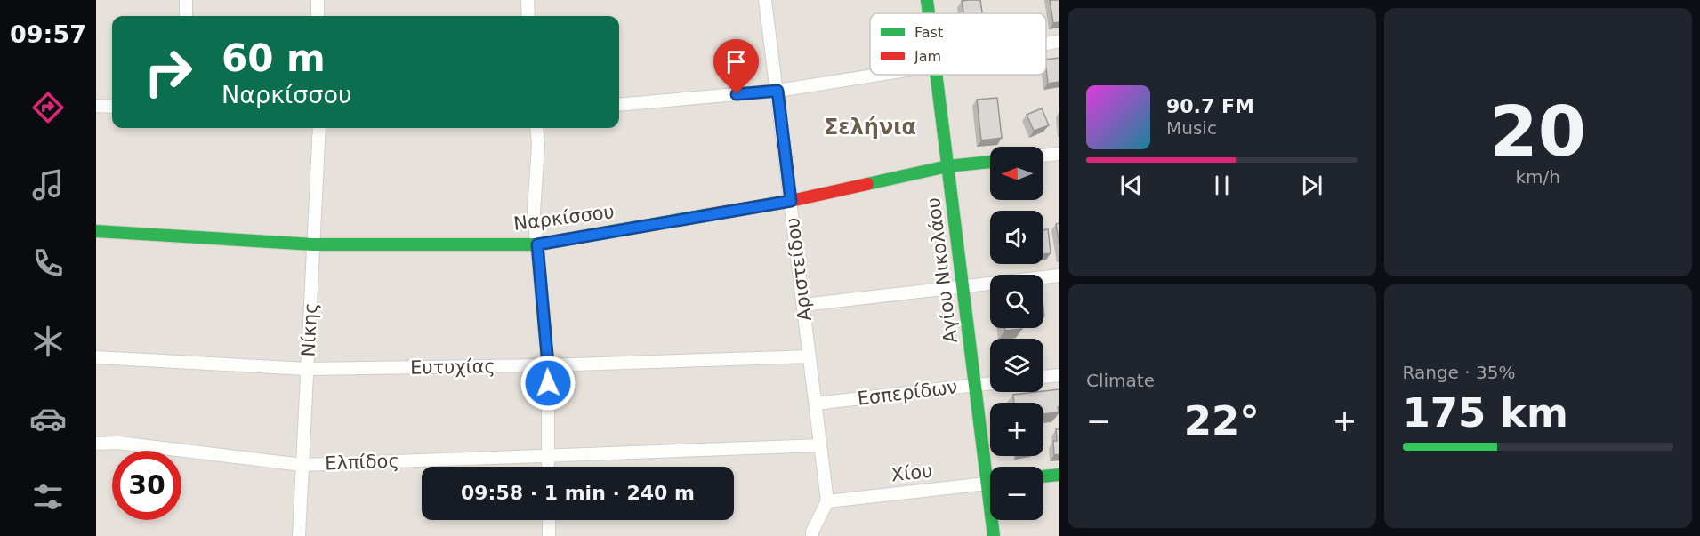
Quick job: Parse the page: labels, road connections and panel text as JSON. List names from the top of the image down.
{
  "streets": {
    "street": [
      "Ναρκίσσου",
      "Αριστείδου",
      "Αγίου Νικολάου",
      "Νίκης",
      "Ευτυχίας",
      "Εσπερίδων",
      "Ελπίδος",
      "Χίου"
    ]
  },
  "crossings": [
    ["Ναρκίσσου", "Αριστείδου"],
    ["Ναρκίσσου", "Αγίου Νικολάου"],
    ["Ναρκίσσου", "Νίκης"],
    ["Αριστείδου", "Ευτυχίας"],
    ["Αριστείδου", "Εσπερίδων"],
    ["Αριστείδου", "Ελπίδος"],
    ["Αριστείδου", "Χίου"],
    ["Αγίου Νικολάου", "Εσπερίδων"],
    ["Νίκης", "Ευτυχίας"],
    ["Νίκης", "Ελπίδος"]
  ],
  "districts": ["Σελήνια"],
  "legend": ["Fast", "Jam"],
  "north": "left",
  "page": {
    "tabs": "09:57",
    "tile": [
      ["20", "km/h"],
      "Climate",
      ["Range · 35%", "175 km"]
    ],
    "turn": ["60 m", "Ναρκίσσου"],
    "song": ["90.7 FM", "Music"],
    "map_buttons": ["+", "−"],
    "heat": ["−", "22°", "+"],
    "limit": "30",
    "trip": "09:58 · 1 min · 240 m"
  }
}
